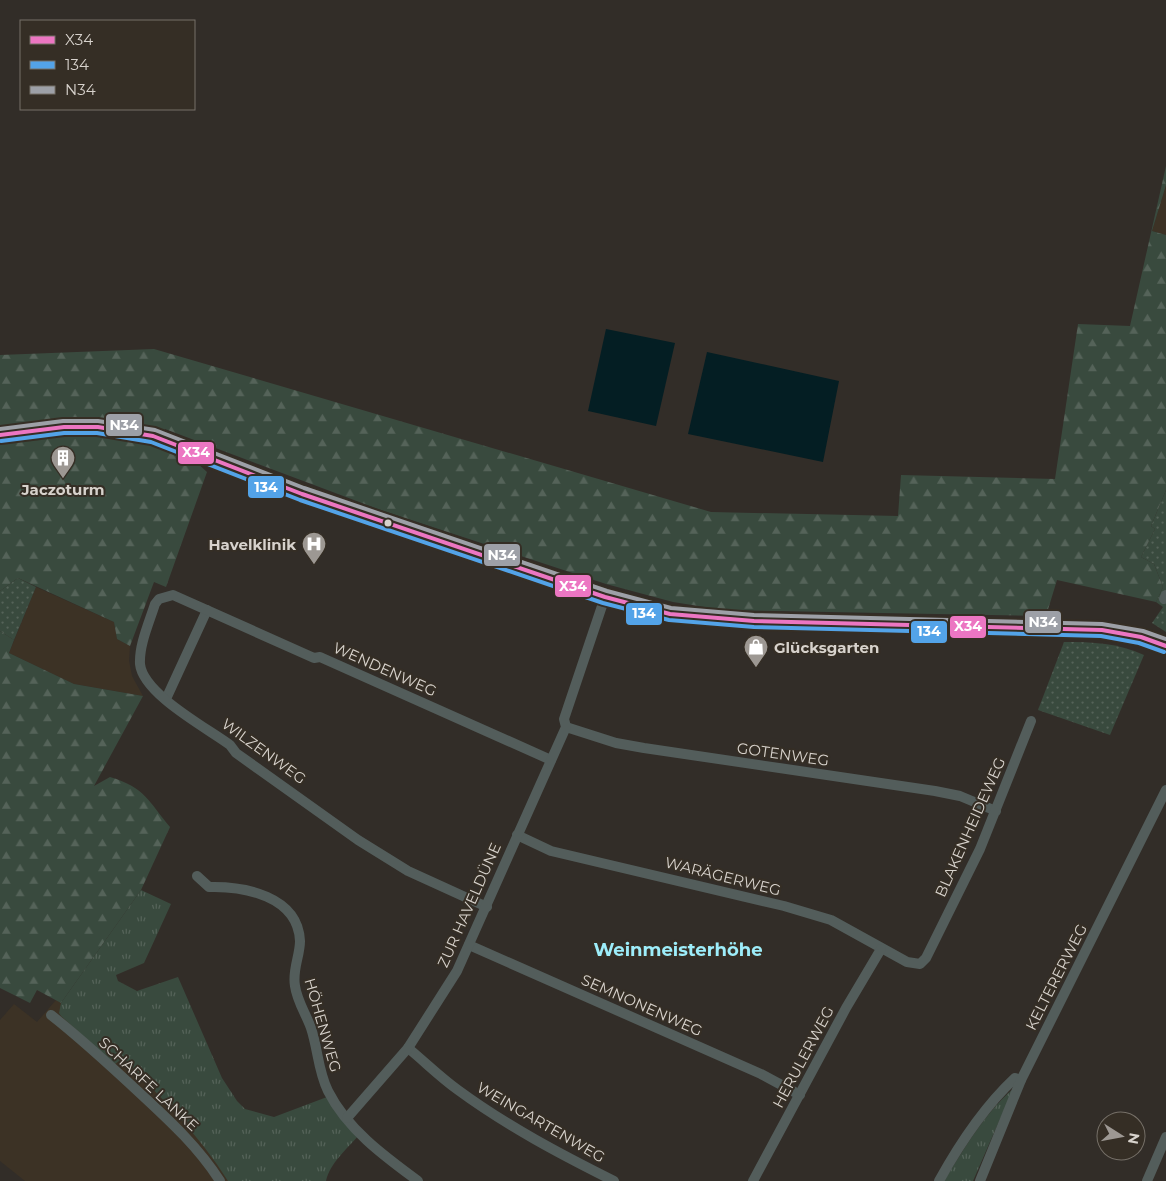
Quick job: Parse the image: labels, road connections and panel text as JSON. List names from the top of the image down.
{
  "streets": {
    "street": [
      "WENDENWEG",
      "WILZENWEG",
      "GOTENWEG",
      "BLAKENHEIDEWEG",
      "WARÄGERWEG",
      "ZUR HAVELDÜNE",
      "KELTERERWEG",
      "SEMNONENWEG",
      "HÖHENWEG",
      "HERULERWEG",
      "SCHARFE LANKE",
      "WEINGARTENWEG"
    ]
  },
  "crossings": [
    ["WENDENWEG", "WILZENWEG"],
    ["WENDENWEG", "ZUR HAVELDÜNE"],
    ["WILZENWEG", "ZUR HAVELDÜNE"],
    ["GOTENWEG", "BLAKENHEIDEWEG"],
    ["GOTENWEG", "ZUR HAVELDÜNE"],
    ["BLAKENHEIDEWEG", "WARÄGERWEG"],
    ["WARÄGERWEG", "ZUR HAVELDÜNE"],
    ["WARÄGERWEG", "HERULERWEG"],
    ["ZUR HAVELDÜNE", "SEMNONENWEG"],
    ["ZUR HAVELDÜNE", "HÖHENWEG"],
    ["ZUR HAVELDÜNE", "WEINGARTENWEG"],
    ["SEMNONENWEG", "HERULERWEG"]
  ],
  "districts": ["Weinmeisterhöhe"],
  "places": {
    "building": ["Jaczoturm"],
    "hospital": ["Havelklinik"],
    "shop": ["Glücksgarten"]
  },
  "lines": ["transit line N34", "transit line X34", "transit line 134"],
  "legend": ["X34", "134", "N34"],
  "north": "right"
}
